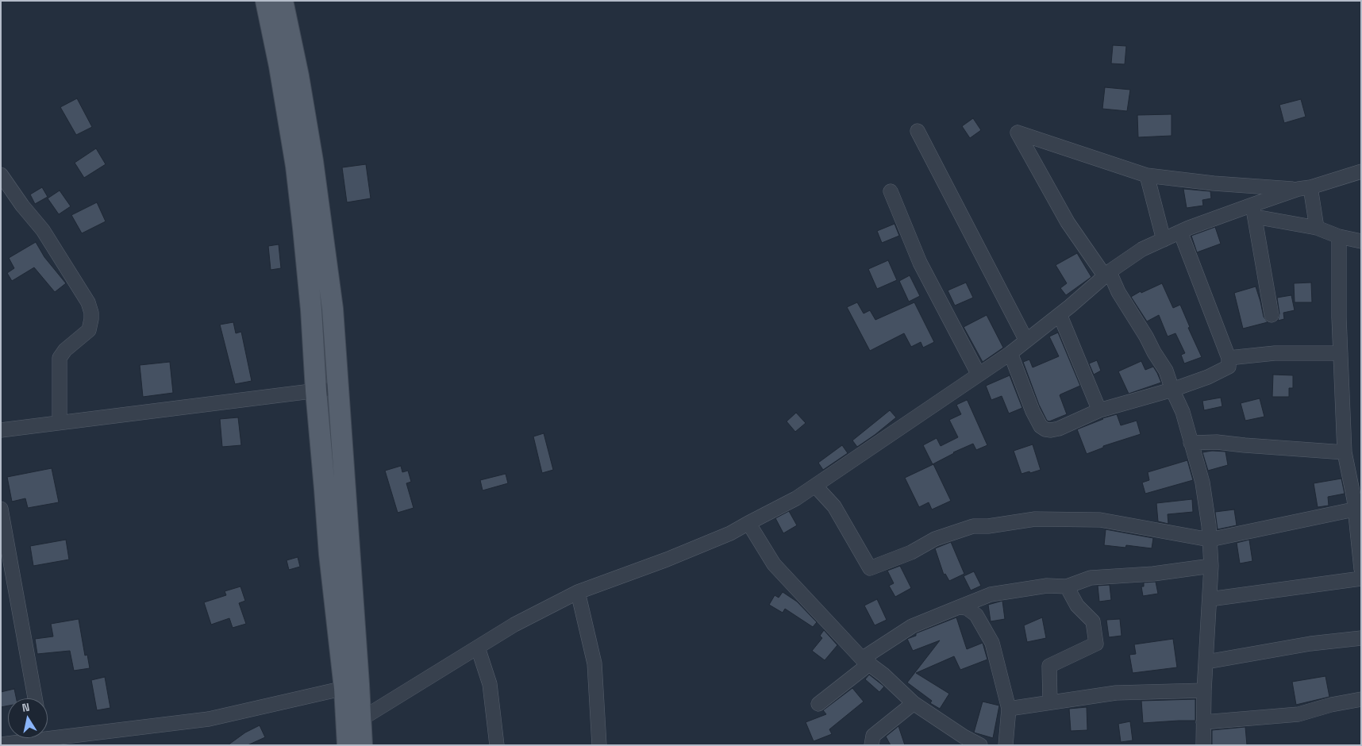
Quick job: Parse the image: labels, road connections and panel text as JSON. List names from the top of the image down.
{
  "north": "top"
}
